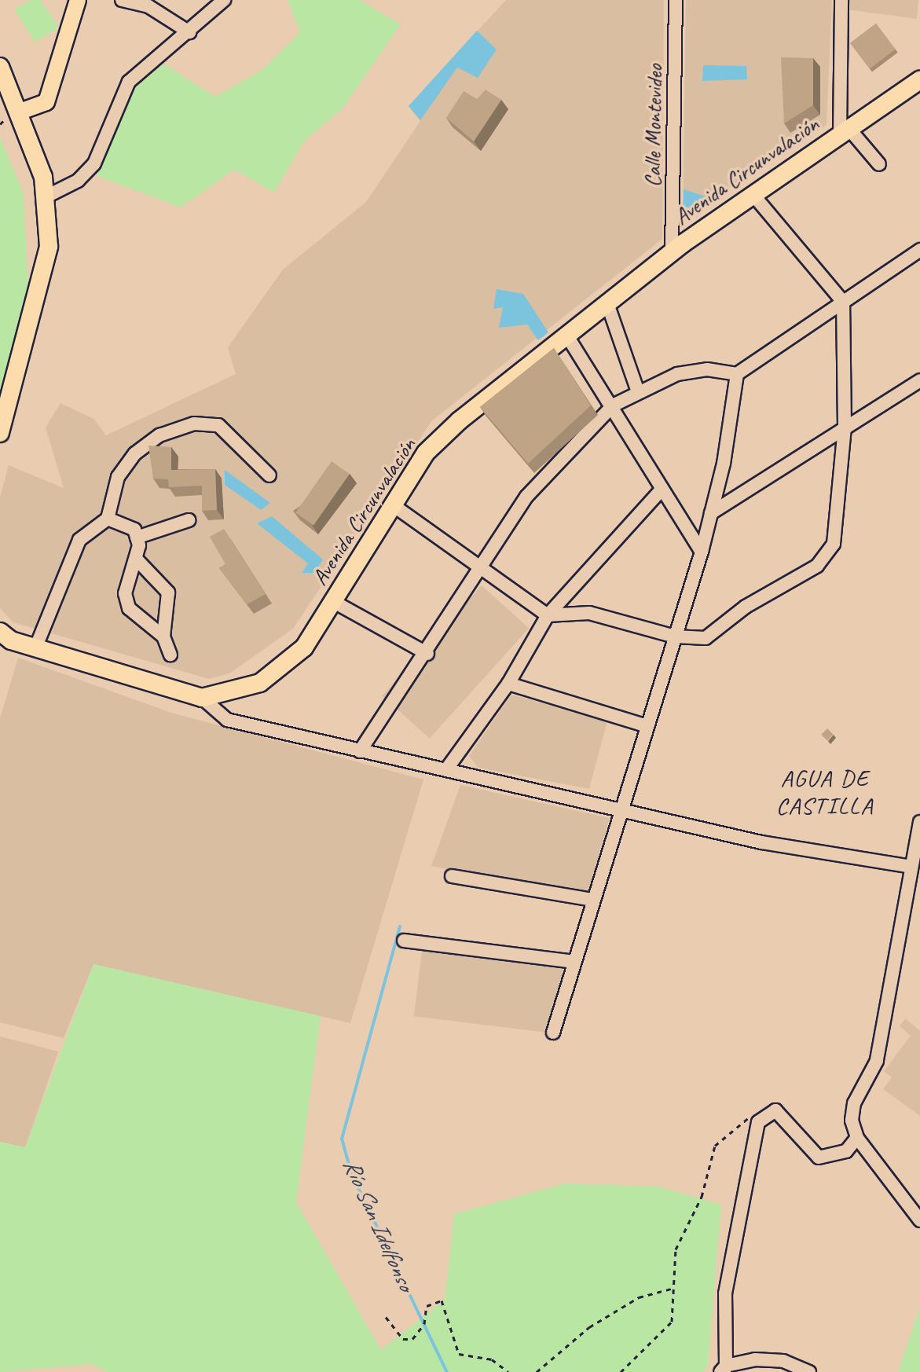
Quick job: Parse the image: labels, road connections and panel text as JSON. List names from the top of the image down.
{
  "streets": {
    "highway": ["Avenida Circunvalación"],
    "street": ["Calle Montevideo"]
  },
  "crossings": [
    ["Calle Montevideo", "Avenida Circunvalación"]
  ],
  "districts": ["AGUA DE CASTILLA"],
  "water": ["Río San Idelfonso"]
}
